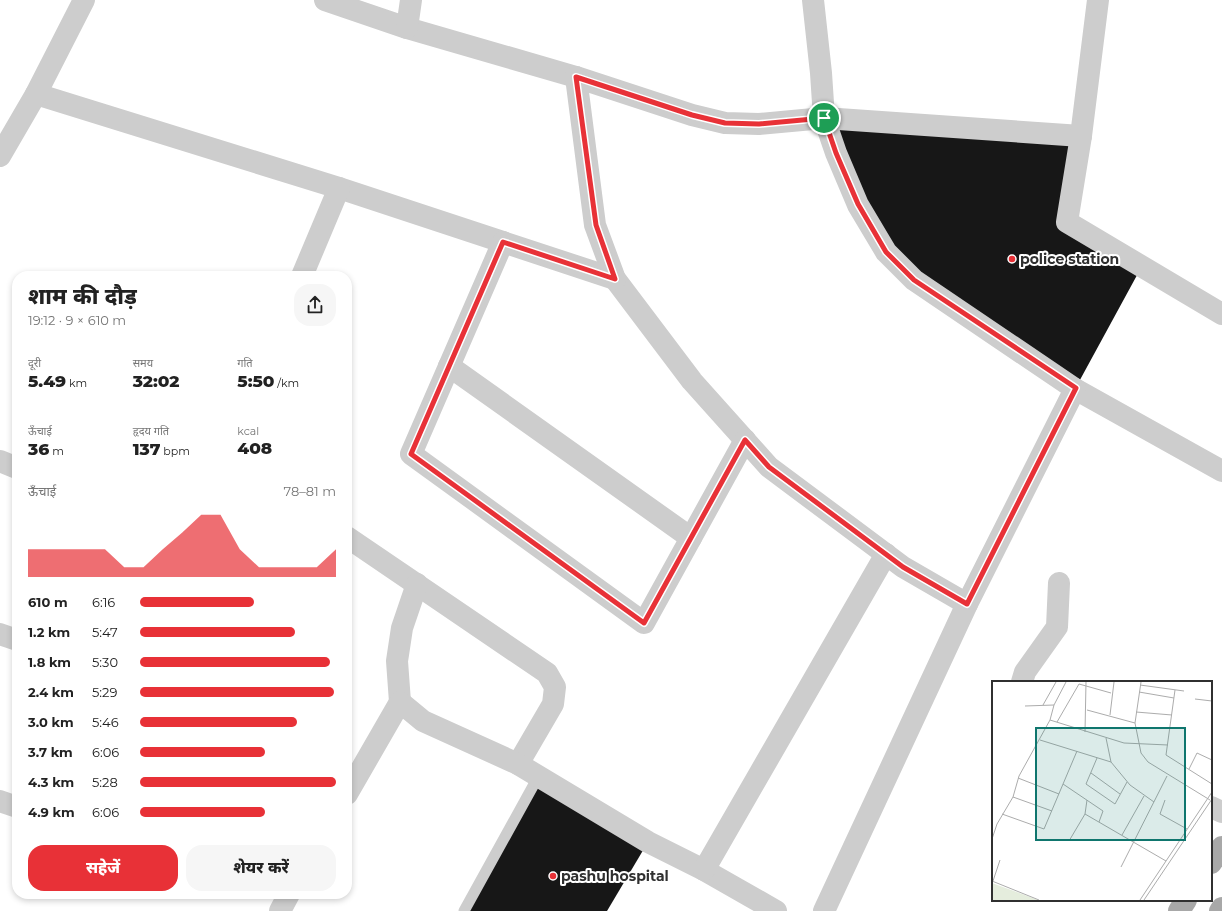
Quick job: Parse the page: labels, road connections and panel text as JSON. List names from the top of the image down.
{
  "places": ["police station", "pashu hospital"],
  "page": {
    "heading": ["शाम की दौड़", "19:12 · 9 × 610 m"],
    "stats": [
      ["दूरी", "5.49 km"],
      ["समय", "32:02"],
      ["गति", "5:50 /km"],
      ["ऊँचाई", "36 m"],
      ["हृदय गति", "137 bpm"],
      ["kcal", "408"]
    ],
    "chart": ["ऊँचाई", "78–81 m"],
    "list": [
      {
        "name": "610 m",
        "note": "6:16"
      },
      {
        "name": "1.2 km",
        "note": "5:47"
      },
      {
        "name": "1.8 km",
        "note": "5:30"
      },
      {
        "name": "2.4 km",
        "note": "5:29"
      },
      {
        "name": "3.0 km",
        "note": "5:46"
      },
      {
        "name": "3.7 km",
        "note": "6:06"
      },
      {
        "name": "4.3 km",
        "note": "5:28"
      },
      {
        "name": "4.9 km",
        "note": "6:06"
      }
    ],
    "buttons": ["सहेजें", "शेयर करें"]
  }
}
